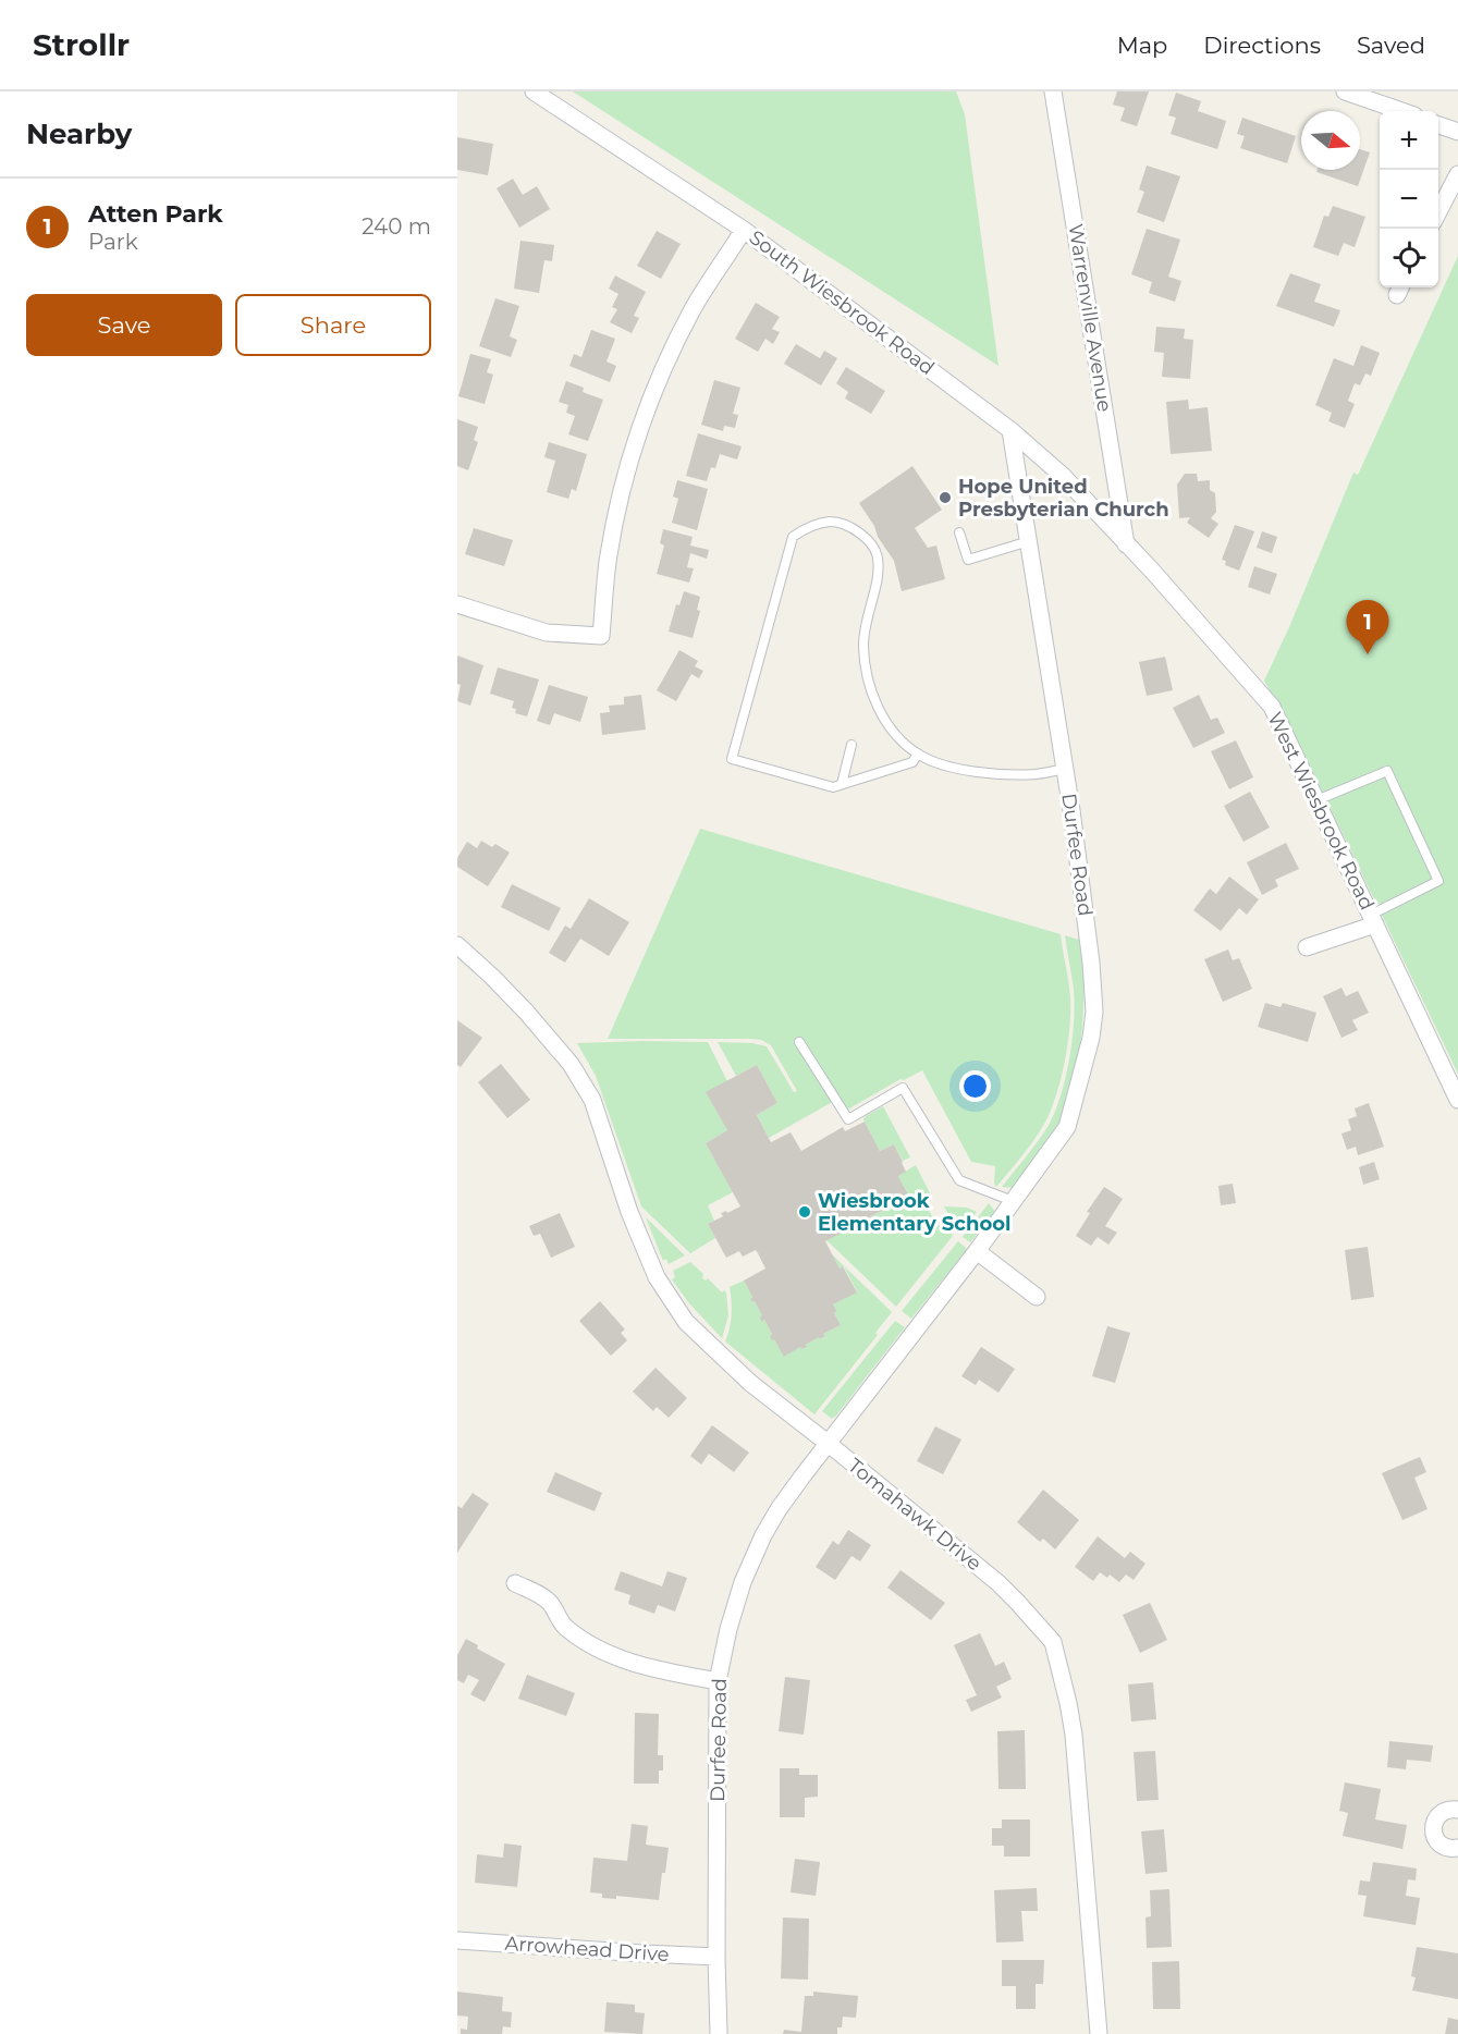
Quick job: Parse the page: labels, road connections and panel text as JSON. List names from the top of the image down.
{
  "streets": {
    "street": [
      "South Wiesbrook Road",
      "Warrenville Avenue",
      "West Wiesbrook Road",
      "Durfee Road",
      "Tomahawk Drive",
      "Arrowhead Drive"
    ]
  },
  "crossings": [
    ["South Wiesbrook Road", "Warrenville Avenue"],
    ["South Wiesbrook Road", "West Wiesbrook Road"],
    ["South Wiesbrook Road", "Durfee Road"],
    ["Warrenville Avenue", "West Wiesbrook Road"],
    ["Durfee Road", "Tomahawk Drive"],
    ["Durfee Road", "Arrowhead Drive"]
  ],
  "places": ["Hope United Presbyterian Church", "Wiesbrook Elementary School"],
  "north": "right",
  "page": {
    "header": "Strollr",
    "nav": ["Map", "Directions", "Saved"],
    "heading": "Nearby",
    "map_buttons": ["+", "−"],
    "list": [
      {
        "mark": "1",
        "name": "Atten Park",
        "note": "Park",
        "value": "240 m"
      }
    ],
    "buttons": ["Save", "Share"],
    "pins": "1"
  }
}
